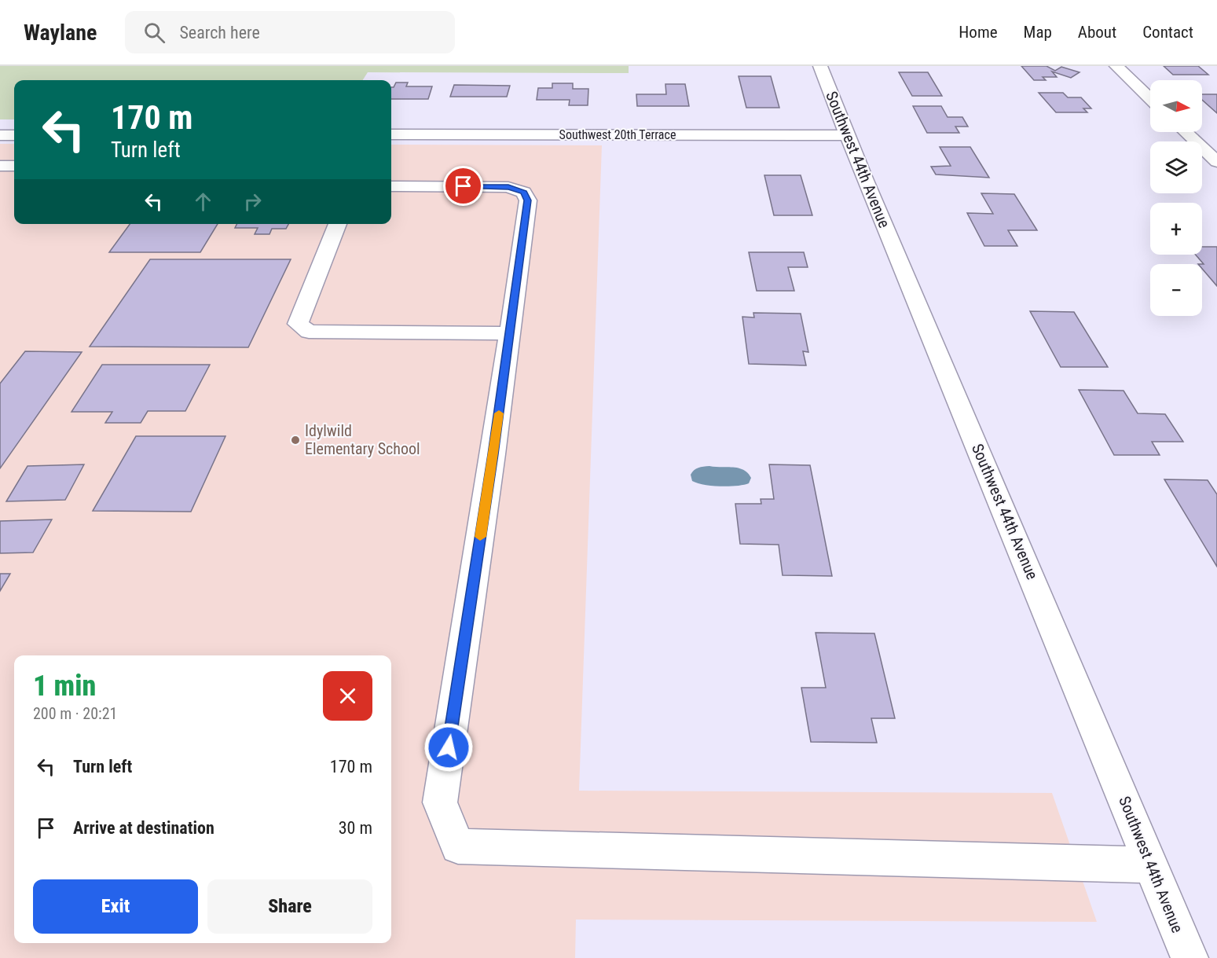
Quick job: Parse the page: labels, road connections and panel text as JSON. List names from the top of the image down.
{
  "streets": {
    "street": ["Southwest 20th Terrace", "Southwest 44th Avenue"]
  },
  "crossings": [
    ["Southwest 20th Terrace", "Southwest 44th Avenue"]
  ],
  "places": ["Idylwild Elementary School"],
  "north": "right",
  "page": {
    "header": "Waylane",
    "search": "Search here",
    "nav": [
      "Home",
      "Map",
      "About",
      "Contact"
    ],
    "map_buttons": ["+", "−"],
    "turn": ["170 m", "Turn left"],
    "heading": ["1 min", "200 m · 20:21"],
    "list": [
      {
        "name": "Turn left",
        "value": "170 m"
      },
      {
        "name": "Arrive at destination",
        "value": "30 m"
      }
    ],
    "buttons": ["Exit", "Share"]
  }
}
